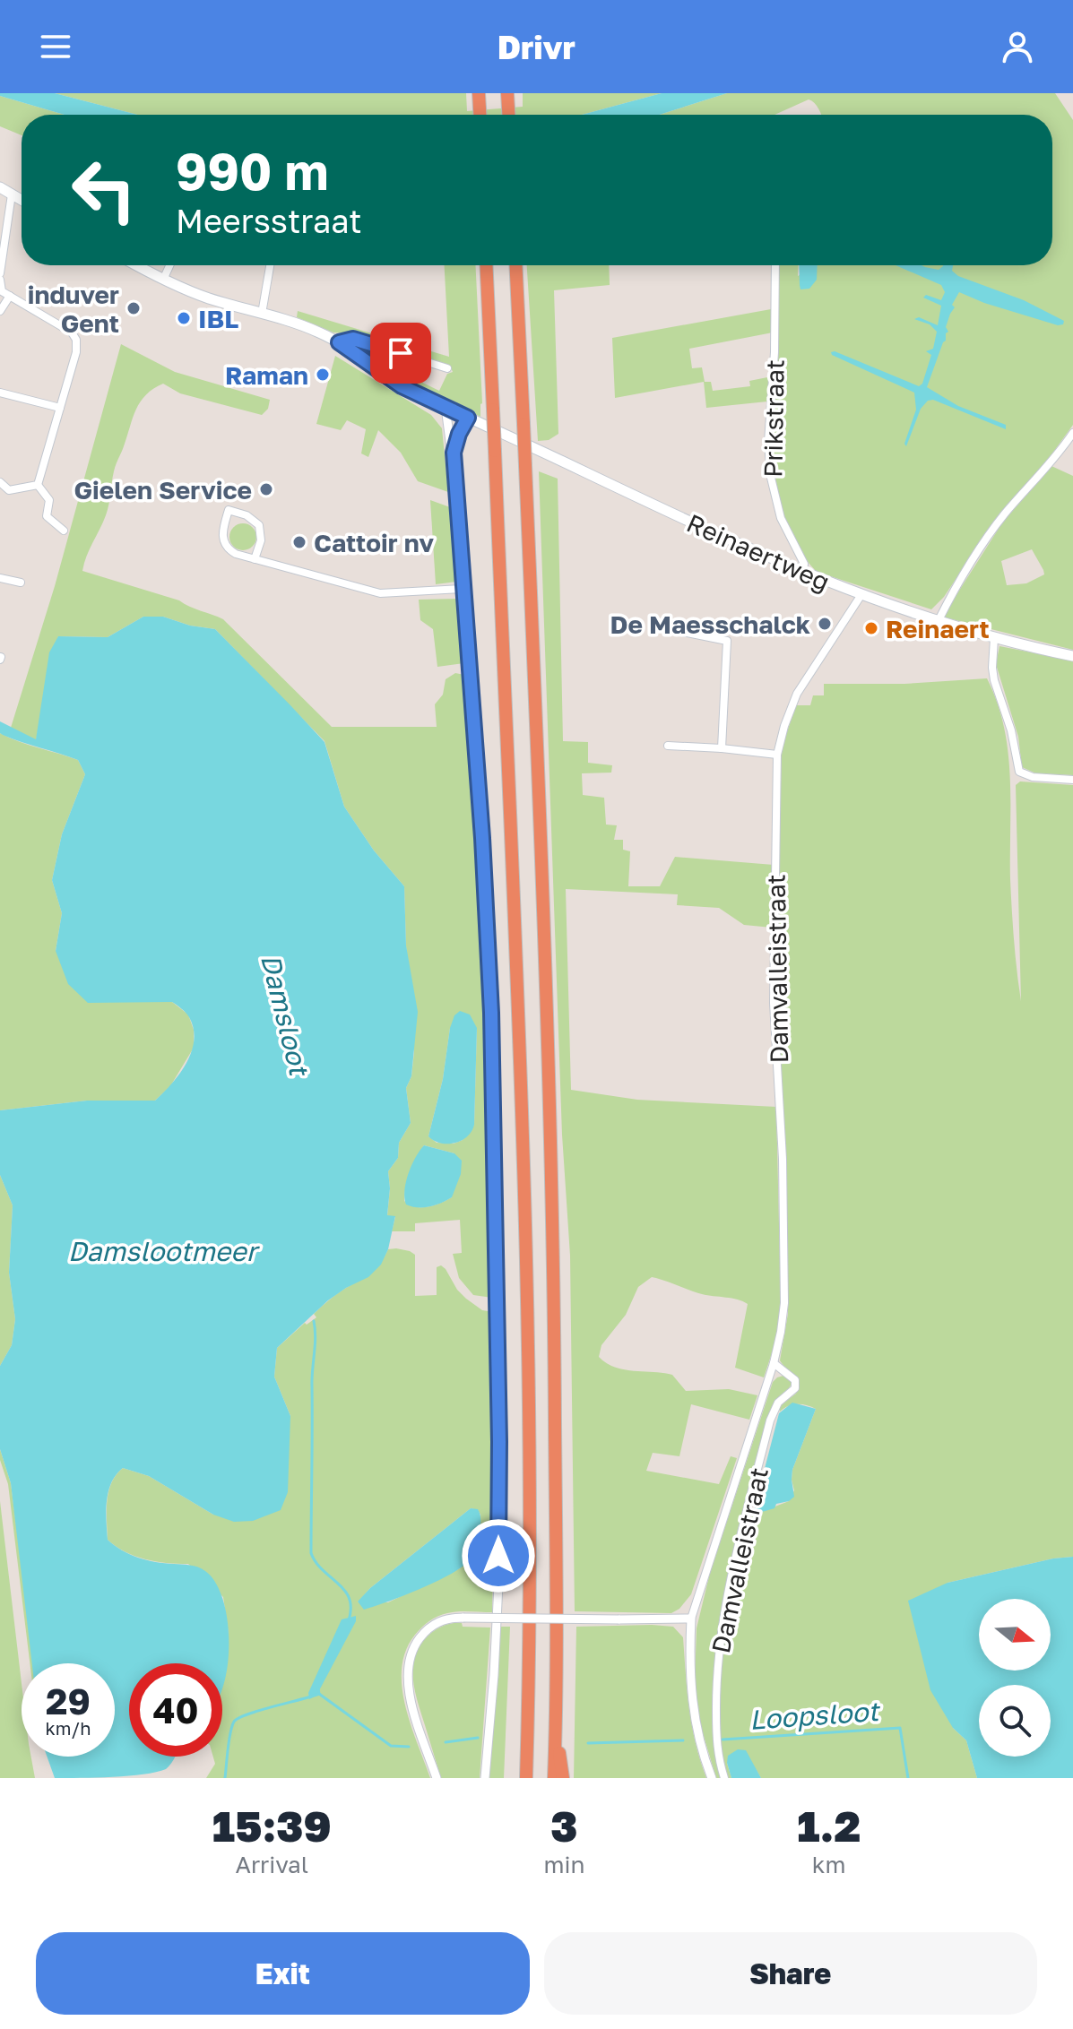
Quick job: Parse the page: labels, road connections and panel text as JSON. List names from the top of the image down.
{
  "streets": {
    "main road": ["Reinaertweg"],
    "street": ["Prikstraat", "Damvalleistraat"]
  },
  "crossings": [
    ["Prikstraat", "Reinaertweg"],
    ["Reinaertweg", "Damvalleistraat"]
  ],
  "water": ["Damsloot", "Damslootmeer", "Loopsloot"],
  "places": [
    "induver Gent",
    "IBL",
    "Raman",
    "Gielen Service",
    "Cattoir nv",
    "De Maesschalck",
    "Reinaert"
  ],
  "north": "right",
  "page": {
    "header": "Drivr",
    "turn": ["990 m", "Meersstraat"],
    "speed": "29 km/h",
    "limit": "40",
    "eta": [
      "15:39",
      "Arrival",
      "3",
      "min",
      "1.2",
      "km"
    ],
    "buttons": ["Exit", "Share"]
  }
}
